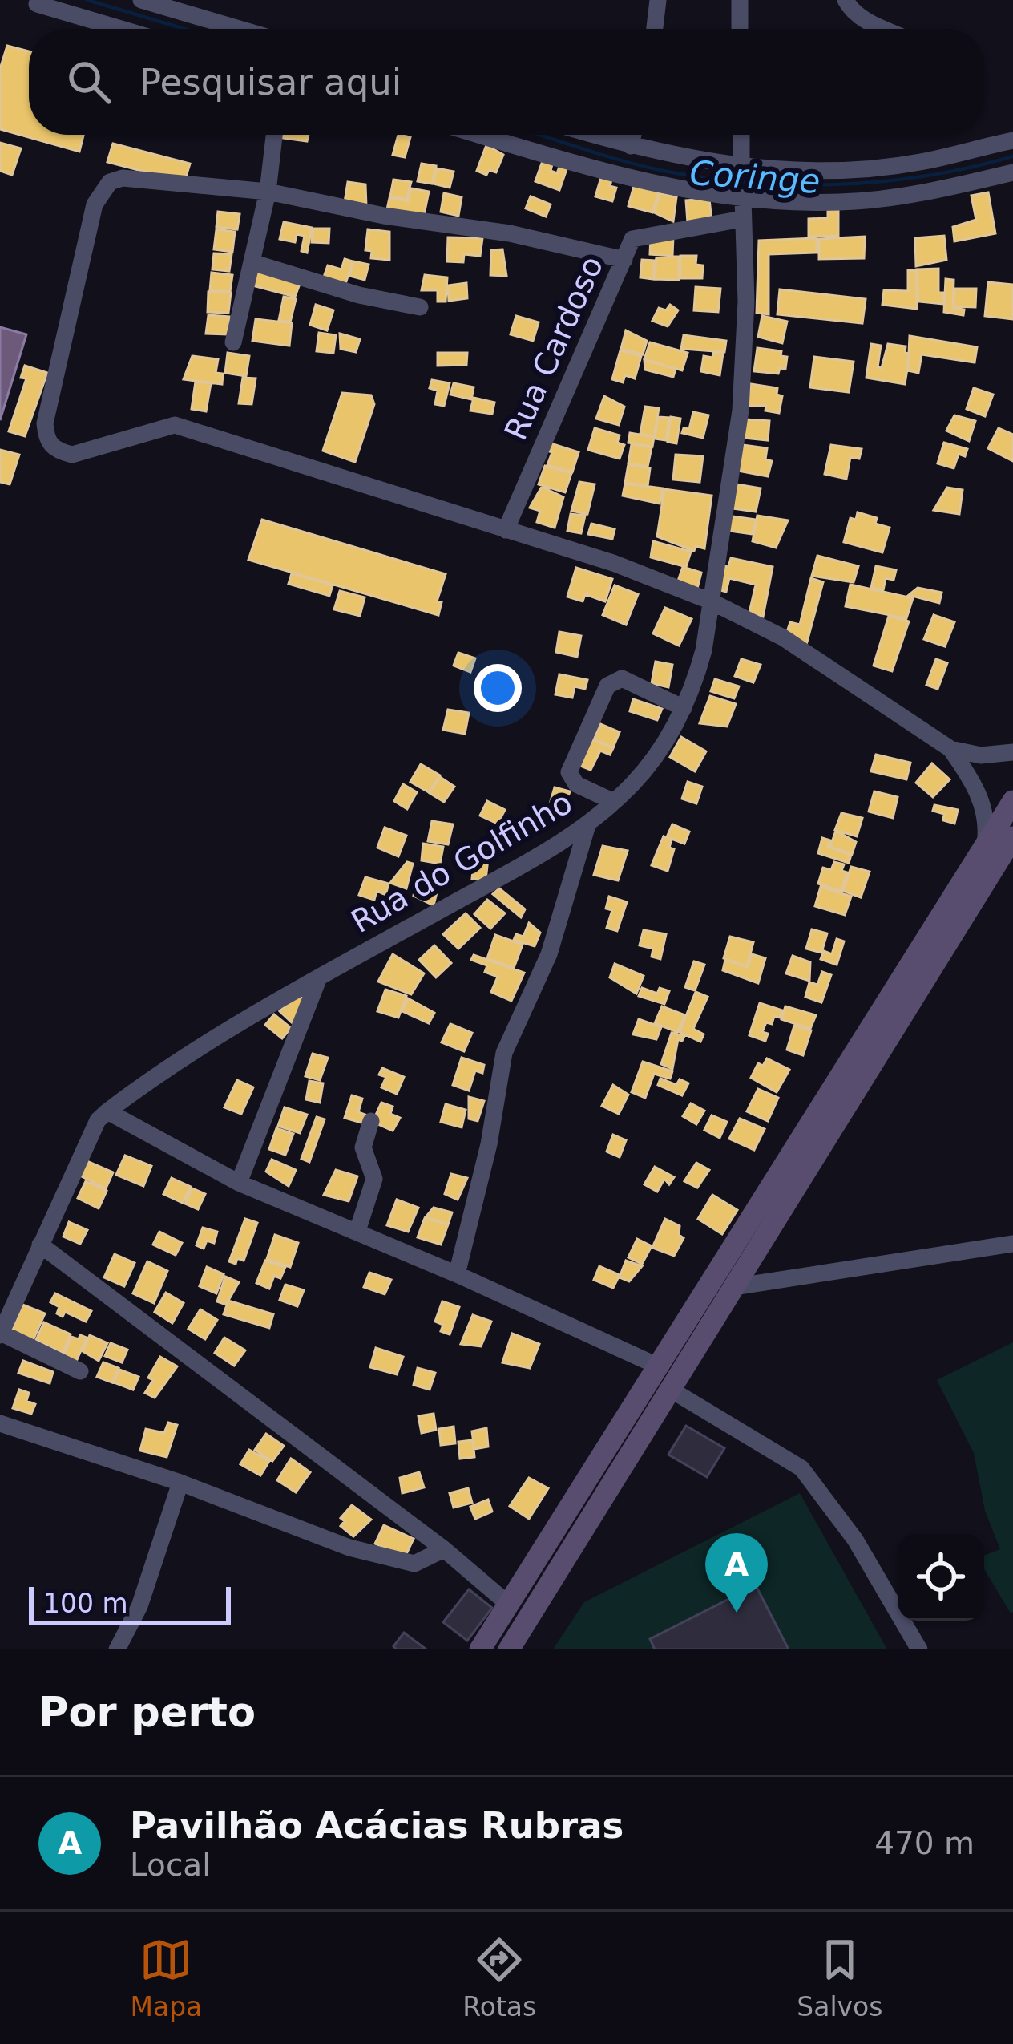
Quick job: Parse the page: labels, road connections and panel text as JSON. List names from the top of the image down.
{
  "streets": {
    "street": ["Rua Cardoso", "Rua do Golfinho"]
  },
  "crossings": [
    ["Rua Cardoso", "Rua do Golfinho"]
  ],
  "water": ["Coringe"],
  "scale_bar": "100 m",
  "page": {
    "search": "Pesquisar aqui",
    "pins": "A",
    "scale": "100 m",
    "heading": "Por perto",
    "list": [
      {
        "mark": "A",
        "name": "Pavilhão Acácias Rubras",
        "note": "Local",
        "value": "470 m"
      }
    ],
    "nav": ["Mapa", "Rotas", "Salvos"]
  }
}
